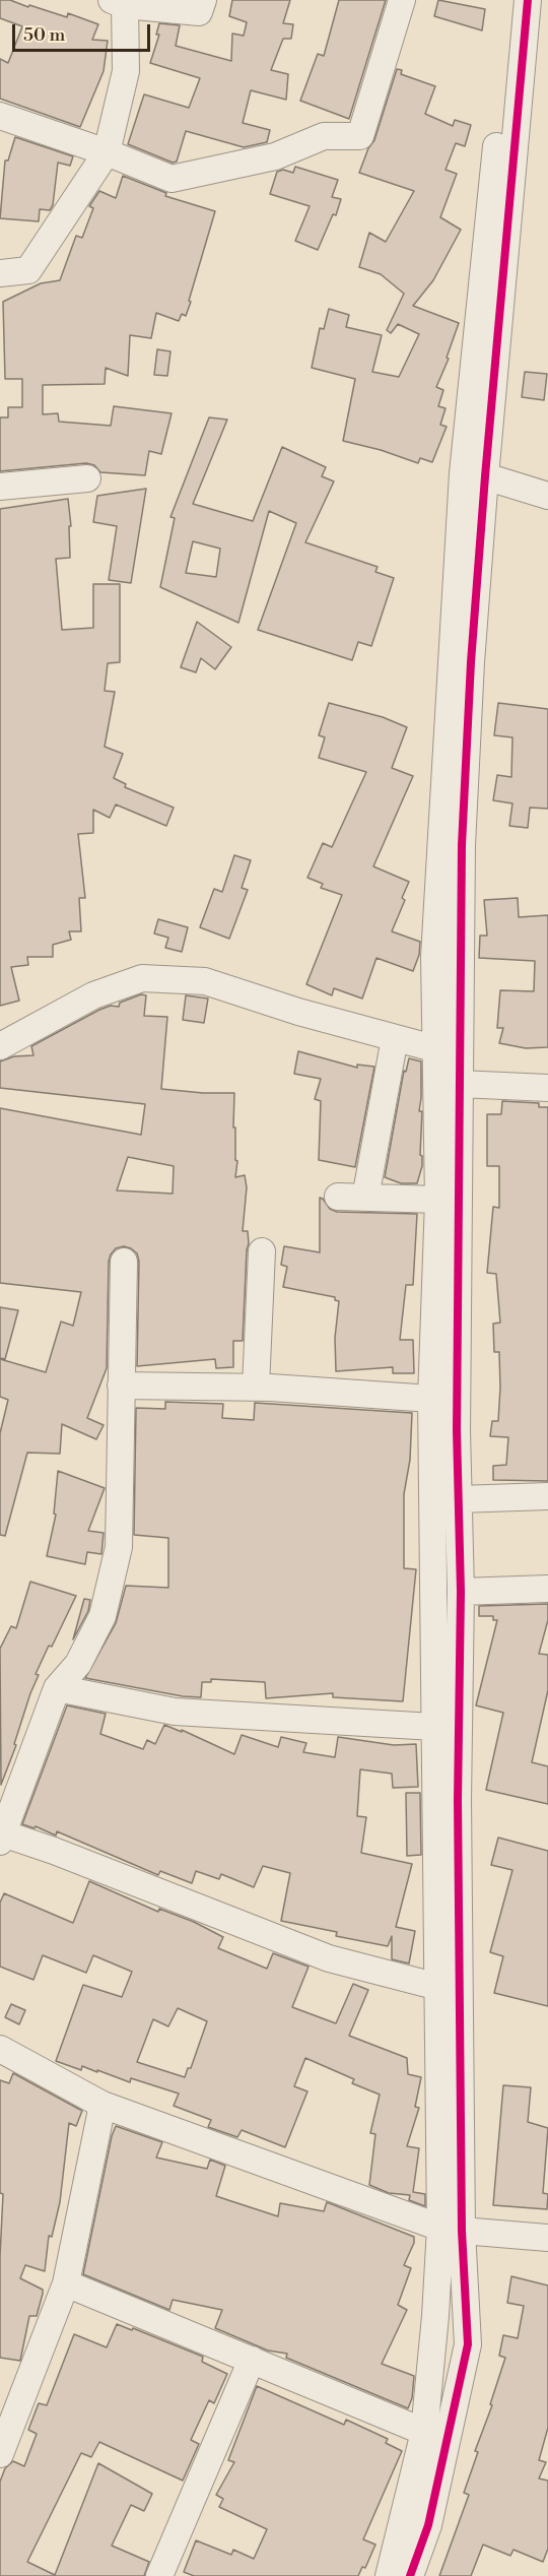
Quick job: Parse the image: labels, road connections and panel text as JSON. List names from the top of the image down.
{
  "scale_bar": "50 m"
}
